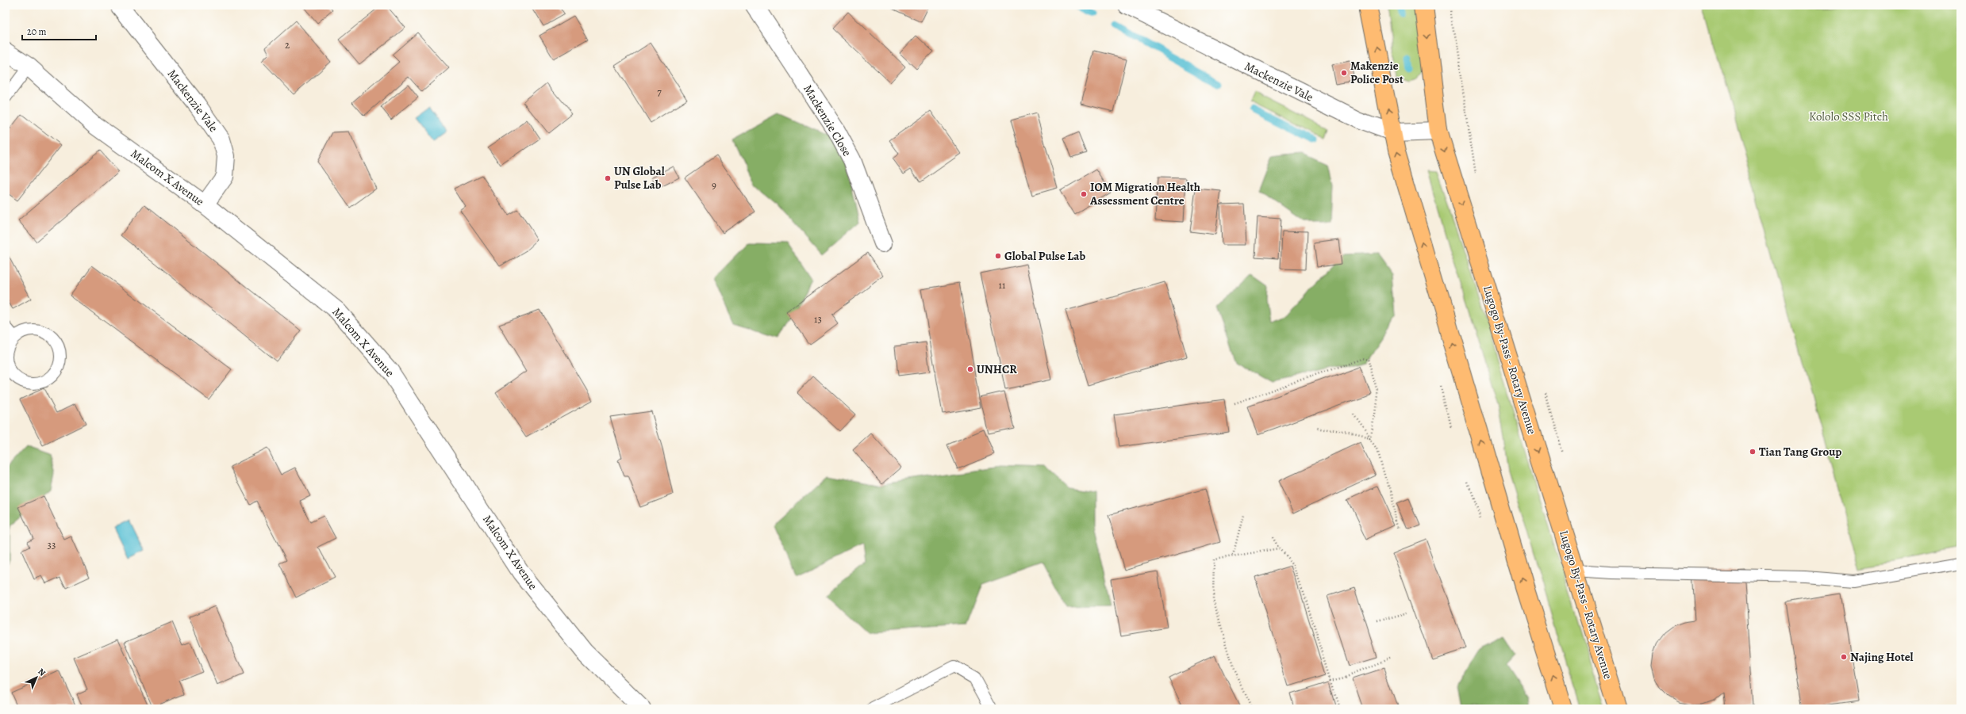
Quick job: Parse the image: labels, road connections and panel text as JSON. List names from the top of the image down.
{
  "streets": {
    "main road": ["Lugogo By-Pass - Rotary Avenue"],
    "street": ["Mackenzie Vale", "Mackenzie Close", "Malcom X Avenue"]
  },
  "crossings": [
    ["Mackenzie Vale", "Malcom X Avenue"],
    ["Mackenzie Vale", "Lugogo By-Pass - Rotary Avenue"]
  ],
  "parks": ["Kololo SSS Pitch"],
  "places": [
    "Makenzie Police Post",
    "UN Global Pulse Lab",
    "IOM Migration Health Assessment Centre",
    "Global Pulse Lab",
    "UNHCR",
    "Tian Tang Group",
    "Najing Hotel"
  ],
  "house_numbers": [
    "2",
    "7",
    "9",
    "11",
    "13",
    "33"
  ],
  "scale_bar": "20 m",
  "north": "top right"
}
